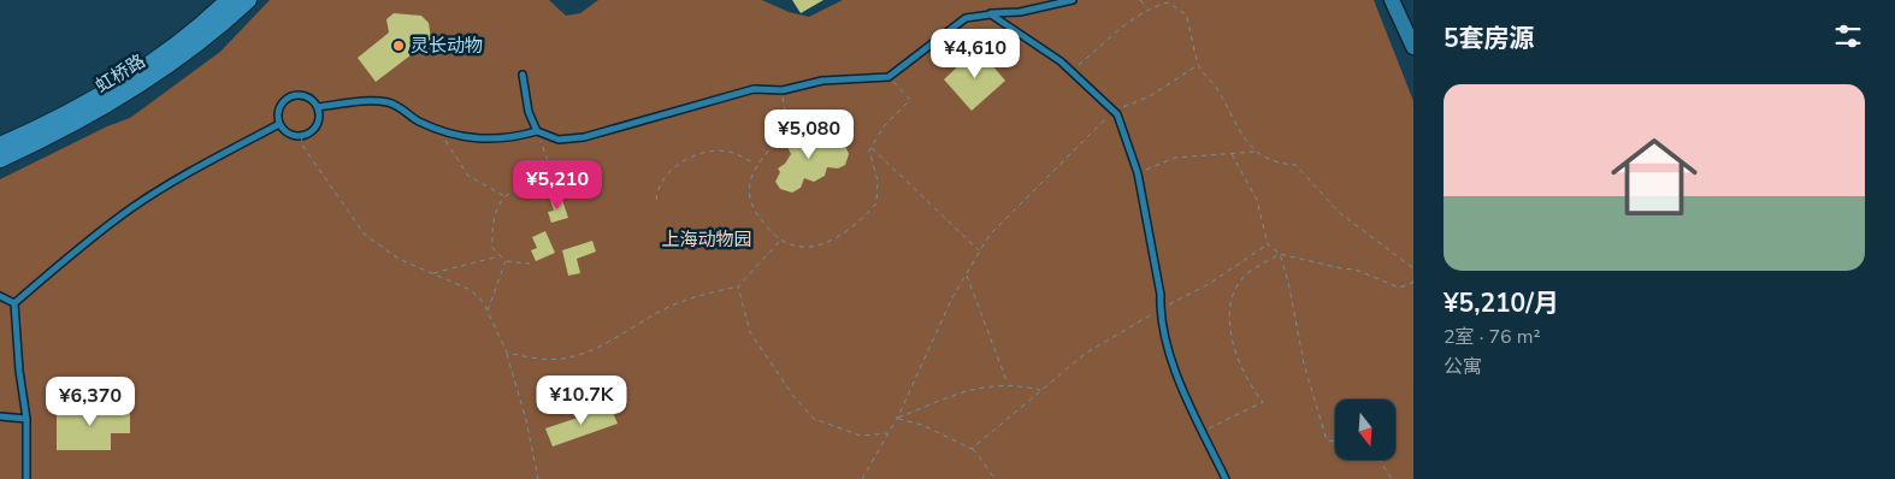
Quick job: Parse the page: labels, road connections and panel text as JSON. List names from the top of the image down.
{
  "streets": {
    "main road": ["虹桥路"]
  },
  "parks": ["上海动物园"],
  "places": ["灵长动物"],
  "north": "bottom",
  "page": {
    "heading": "5套房源",
    "price": [
      "¥4,610",
      "¥5,080",
      "¥5,210",
      "¥10.7K",
      "¥6,370"
    ],
    "list": [
      {
        "name": "¥5,210/月",
        "note": "2室 · 76 m² · 公寓"
      }
    ]
  }
}
